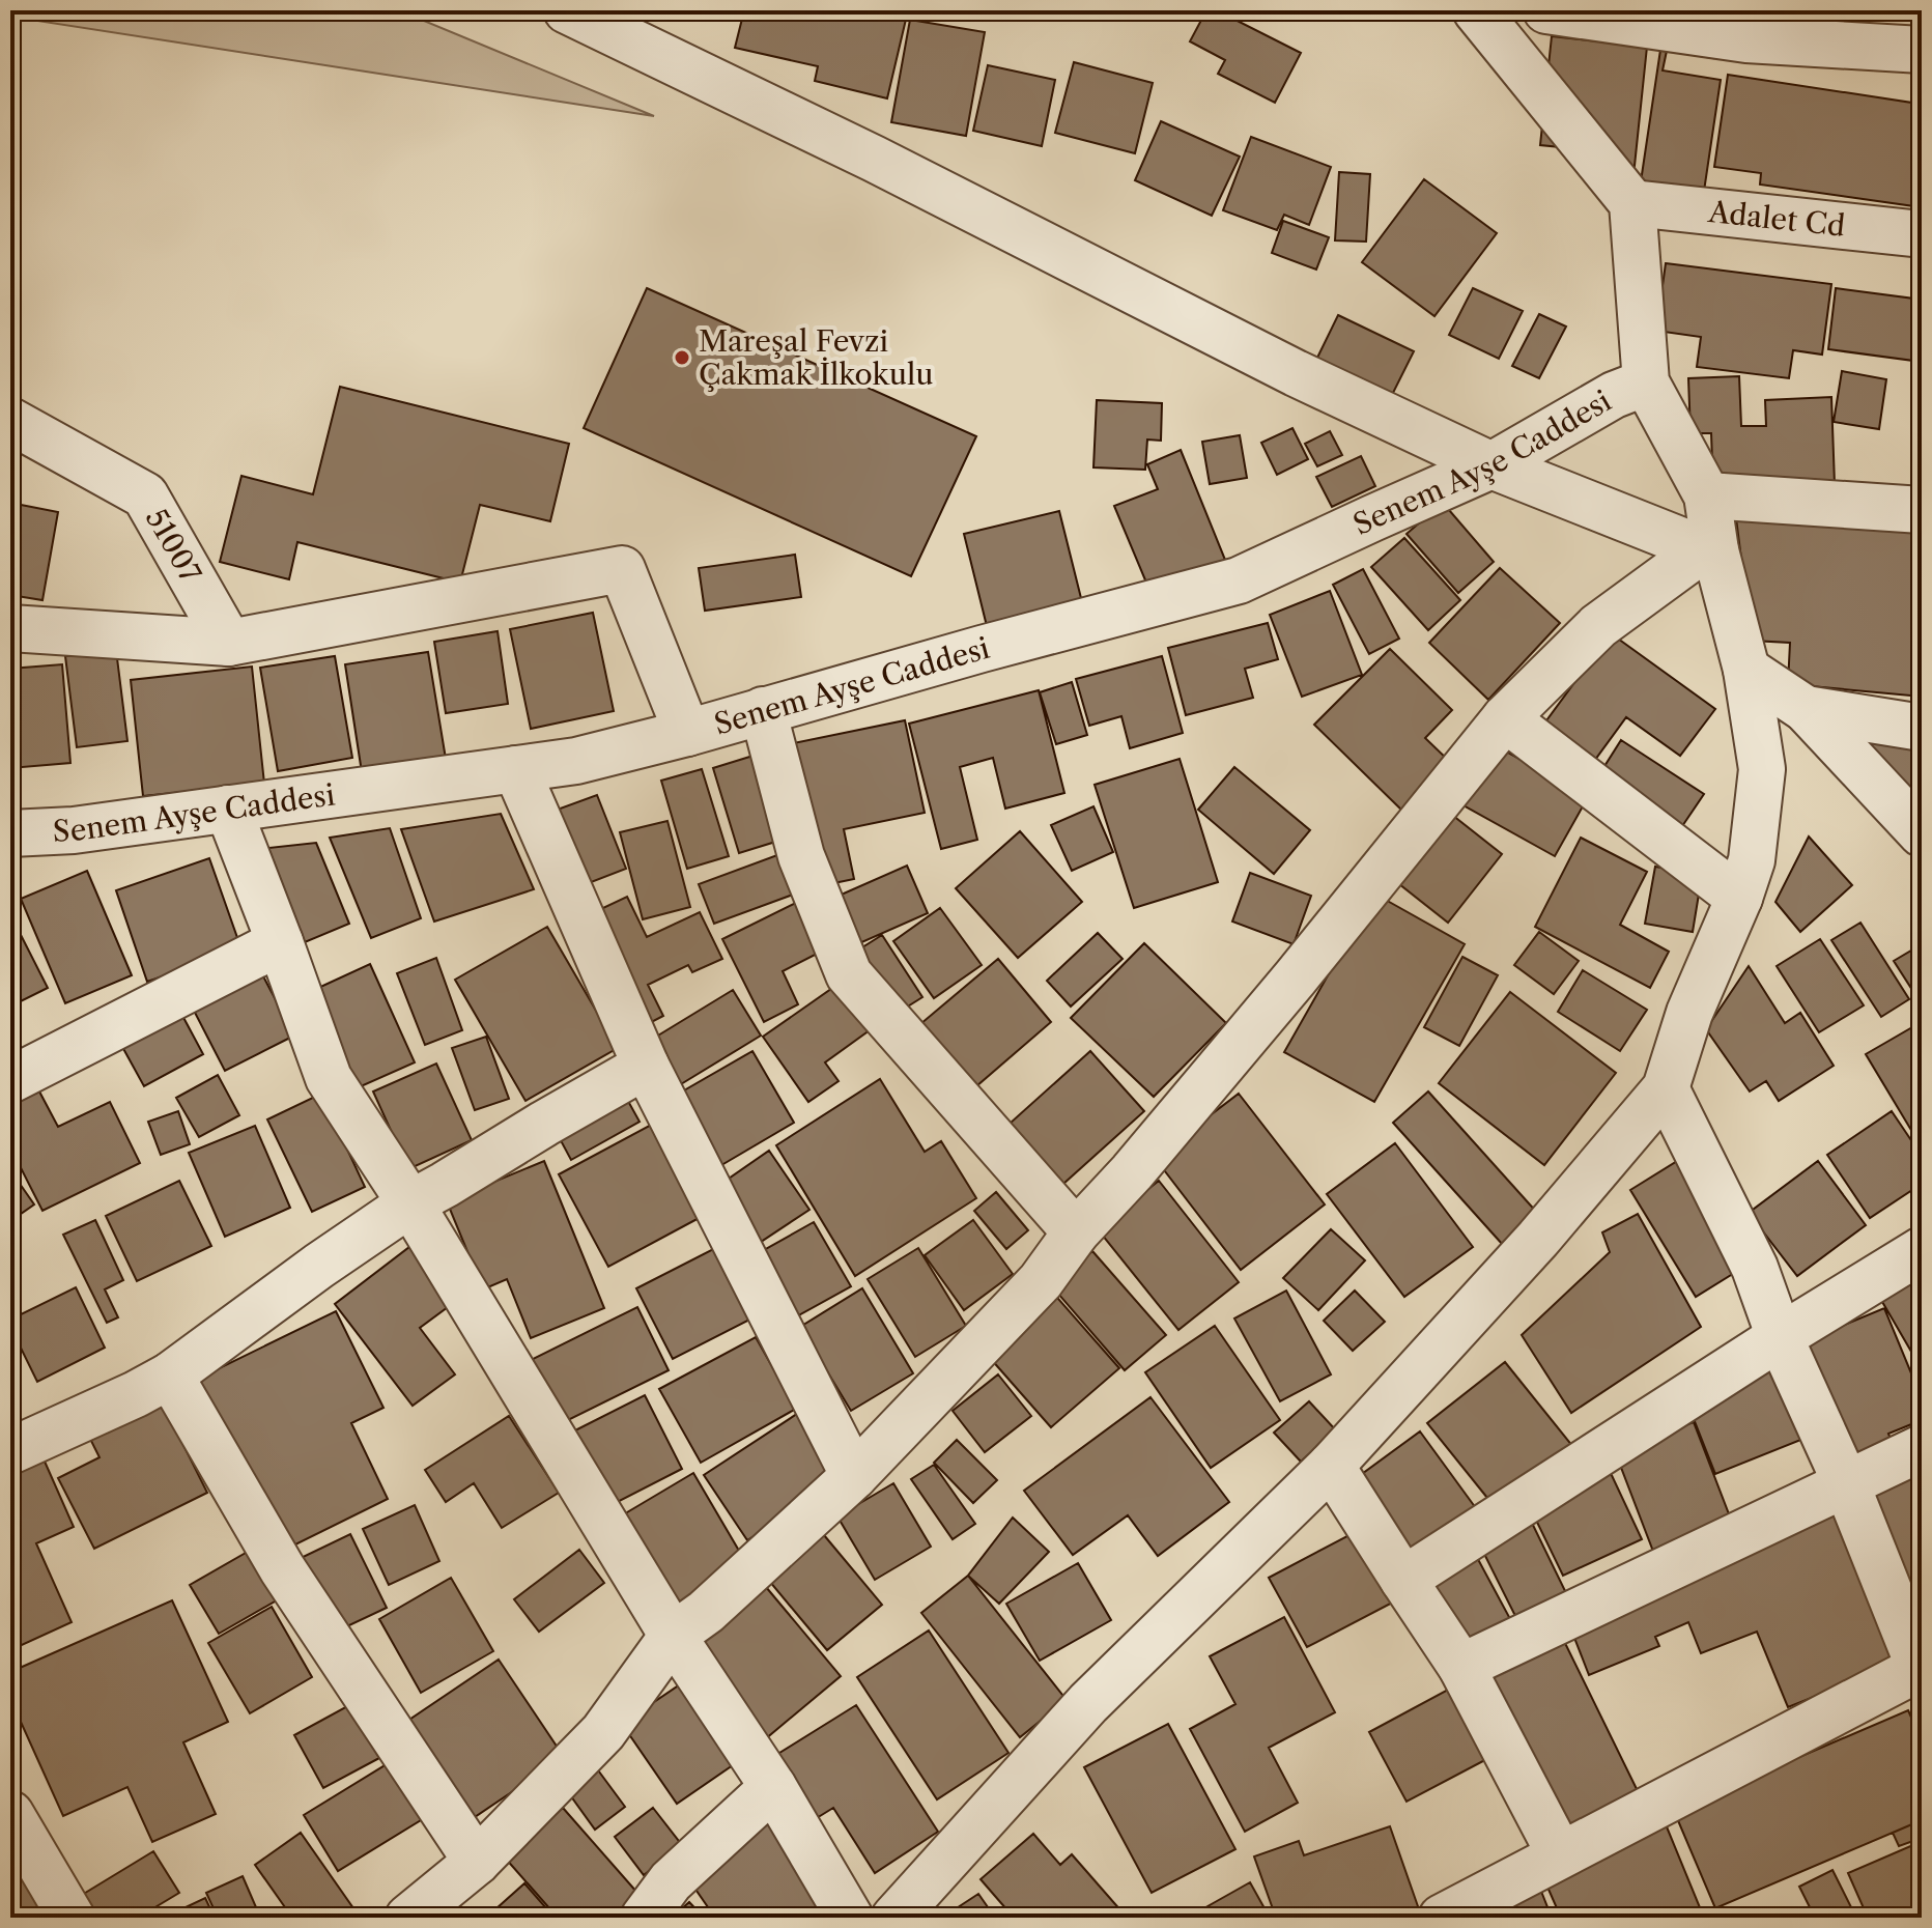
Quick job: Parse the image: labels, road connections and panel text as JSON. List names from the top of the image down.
{
  "streets": {
    "street": ["Adalet Cd", "Senem Ayşe Caddesi", "51007"]
  },
  "places": ["Mareşal Fevzi Çakmak İlkokulu"]
}
